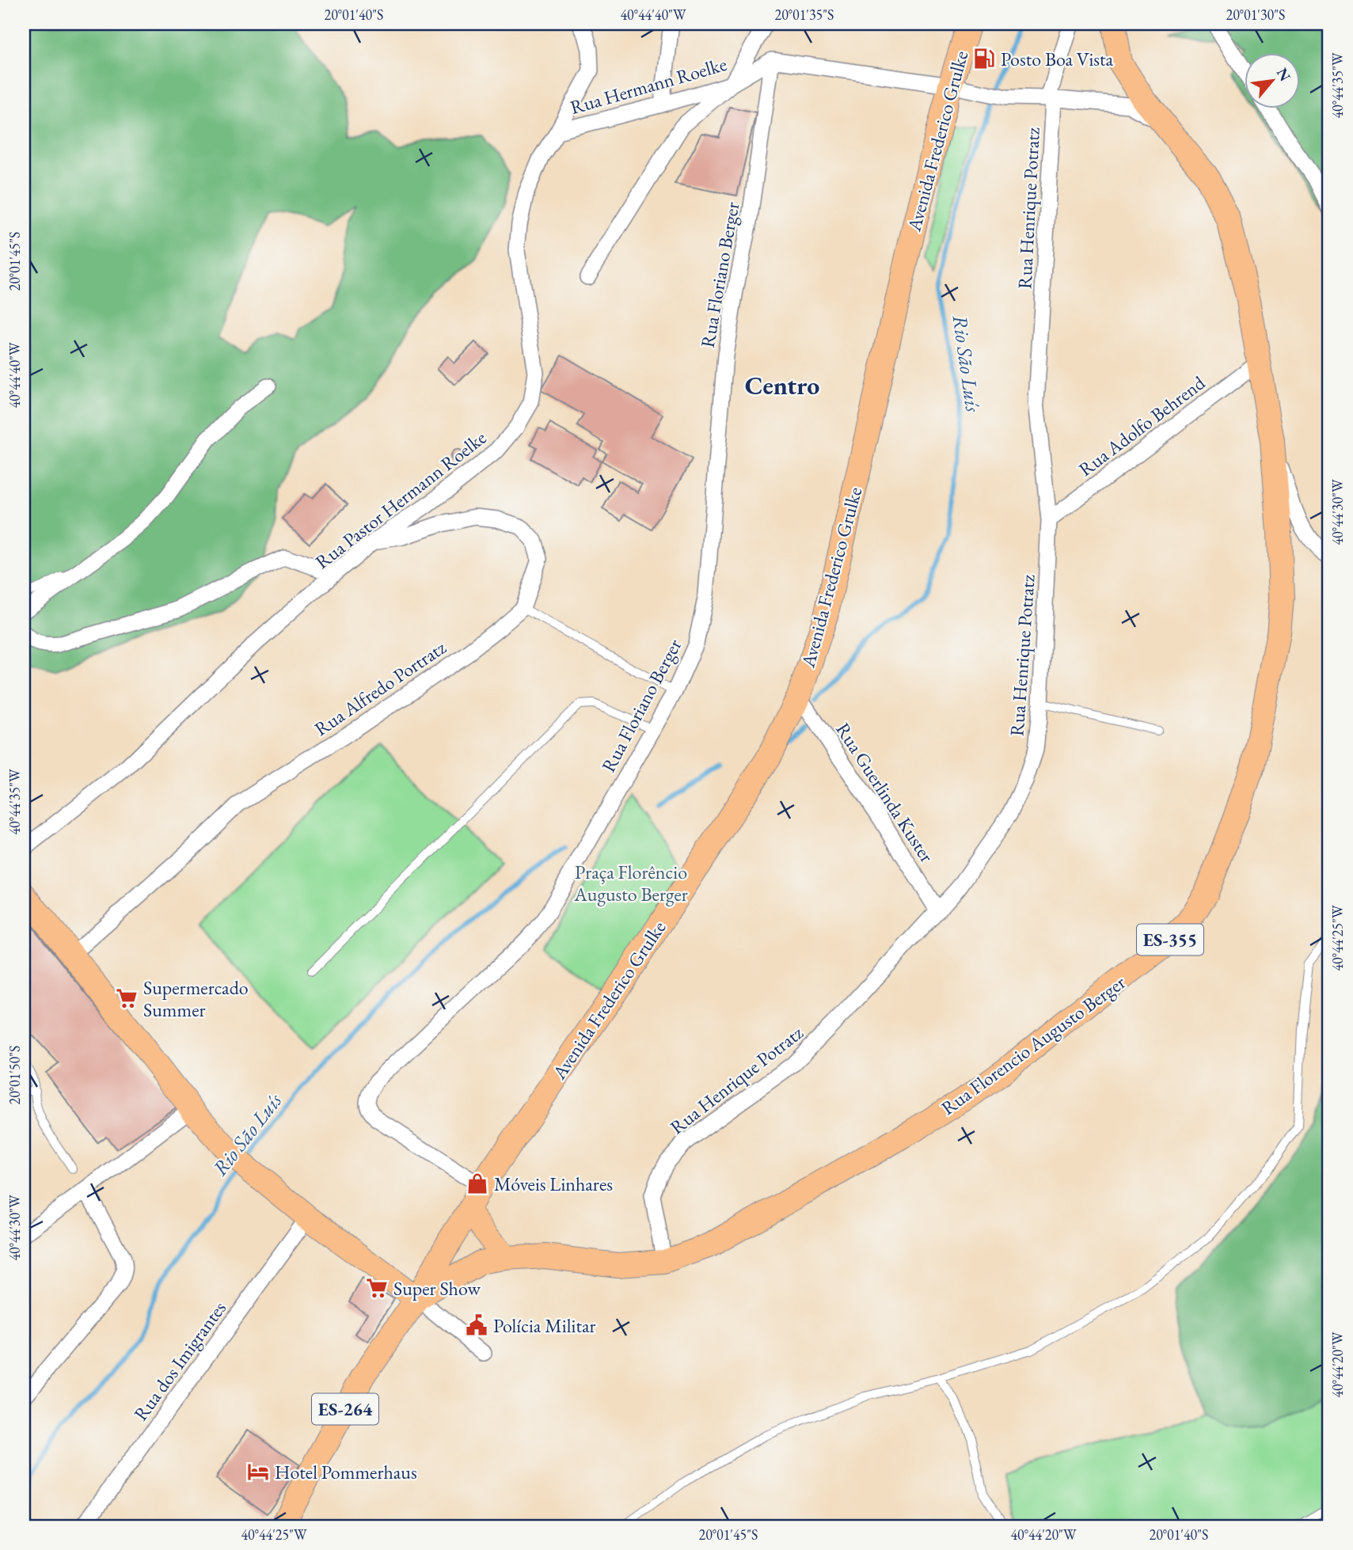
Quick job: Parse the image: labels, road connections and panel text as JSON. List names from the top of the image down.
{
  "streets": {
    "main road": [
      "Avenida Frederico Grulke",
      "ES-355",
      "Rua Florencio Augusto Berger",
      "ES-264"
    ],
    "street": [
      "Rua Hermann Roelke",
      "Rua Henrique Potratz",
      "Rua Floriano Berger",
      "Rua Adolfo Behrend",
      "Rua Pastor Hermann Roelke",
      "Rua Alfredo Portratz",
      "Rua Guerlinda Kuster",
      "Rua dos Imigrantes"
    ]
  },
  "crossings": [
    ["Rua Hermann Roelke", "Rua Floriano Berger"],
    ["Rua Hermann Roelke", "Rua Pastor Hermann Roelke"],
    ["Avenida Frederico Grulke", "Rua Floriano Berger"],
    ["Avenida Frederico Grulke", "Rua Guerlinda Kuster"],
    ["Avenida Frederico Grulke", "Rua Florencio Augusto Berger"],
    ["Rua Henrique Potratz", "Rua Adolfo Behrend"],
    ["Rua Henrique Potratz", "Rua Guerlinda Kuster"],
    ["Rua Henrique Potratz", "Rua Florencio Augusto Berger"],
    ["Rua Adolfo Behrend", "Rua Florencio Augusto Berger"]
  ],
  "districts": ["Centro"],
  "water": ["Rio São Luís"],
  "parks": ["Praça Florêncio Augusto Berger"],
  "places": {
    "fuel station": ["Posto Boa Vista"],
    "supermarket": ["Supermercado Summer", "Super Show"],
    "shop": ["Móveis Linhares"],
    "public building": ["Polícia Militar"],
    "hotel": ["Hotel Pommerhaus"]
  },
  "north": "top right",
  "coordinates": [
    "20°01'40\"S",
    "40°44'40\"W",
    "20°01'35\"S",
    "20°01'30\"S",
    "40°44'35\"W",
    "20°01'45\"S",
    "40°44'30\"W",
    "40°44'25\"W",
    "20°01'50\"S",
    "40°44'20\"W"
  ]
}
